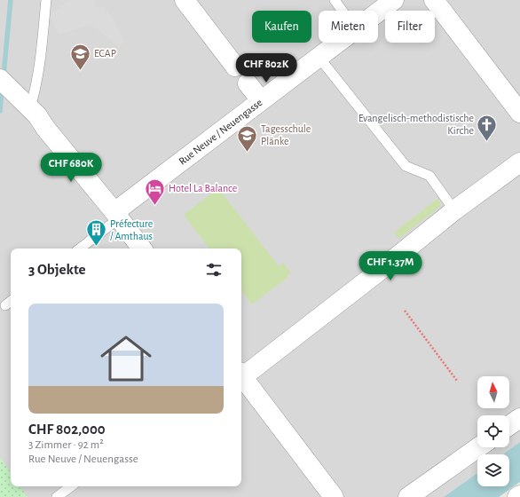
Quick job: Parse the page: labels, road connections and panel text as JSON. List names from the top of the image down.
{
  "streets": {
    "street": ["Rue Neuve / Neuengasse"]
  },
  "places": {
    "school or university": ["ECAP", "Tagesschule Plänke"],
    "church": ["Evangelisch-methodistische Kirche"],
    "hotel": ["Hotel La Balance"],
    "building": ["Préfecture / Amthaus"]
  },
  "north": "top",
  "page": {
    "chip": ["Kaufen", "Mieten", "Filter"],
    "price": ["CHF 802K", "CHF 680K", "CHF 1.37M"],
    "heading": "3 Objekte",
    "list": [
      {
        "name": "CHF 802,000",
        "note": "3 Zimmer · 92 m² · Rue Neuve / Neuengasse"
      }
    ]
  }
}
